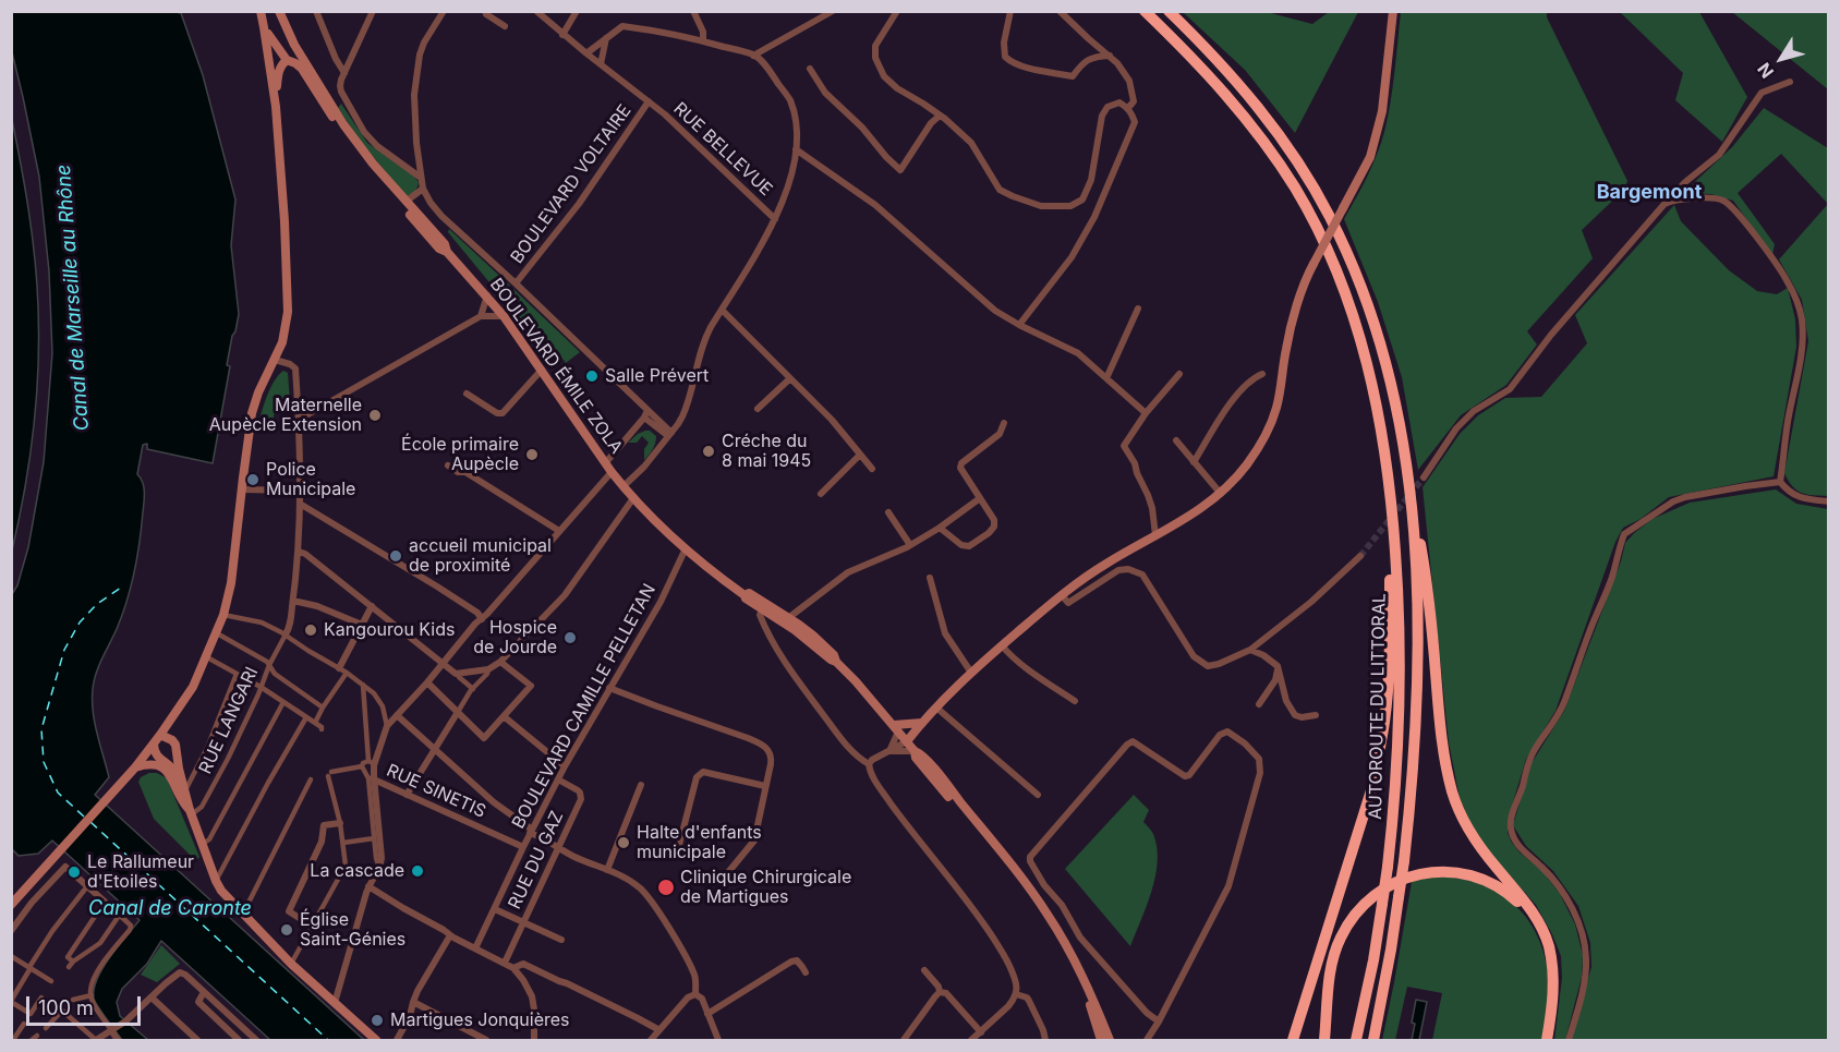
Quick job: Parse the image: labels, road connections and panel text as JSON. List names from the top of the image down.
{
  "streets": {
    "highway": ["AUTOROUTE DU LITTORAL"],
    "main road": ["BOULEVARD ÉMILE ZOLA"],
    "street": [
      "RUE BELLEVUE",
      "BOULEVARD VOLTAIRE",
      "BOULEVARD CAMILLE PELLETAN",
      "RUE LANGARI",
      "RUE SINETIS",
      "RUE DU GAZ"
    ]
  },
  "crossings": [
    ["RUE BELLEVUE", "BOULEVARD VOLTAIRE"],
    ["BOULEVARD ÉMILE ZOLA", "BOULEVARD CAMILLE PELLETAN"],
    ["BOULEVARD CAMILLE PELLETAN", "RUE SINETIS"],
    ["BOULEVARD CAMILLE PELLETAN", "RUE DU GAZ"]
  ],
  "districts": ["Bargemont"],
  "water": ["Canal de Marseille au Rhône", "Canal de Caronte"],
  "places": [
    "Salle Prévert",
    "Maternelle Aupècle Extension",
    "Créche du 8 mai 1945",
    "École primaire Aupècle",
    "Police Municipale",
    "accueil municipal de proximité",
    "Kangourou Kids",
    "Hospice de Jourde",
    "Halte d'enfants municipale",
    "La cascade",
    "Le Rallumeur d'Etoiles",
    "Clinique Chirurgicale de Martigues",
    "Église Saint-Génies",
    "Martigues Jonquières"
  ],
  "scale_bar": "100 m",
  "north": "bottom left"
}
